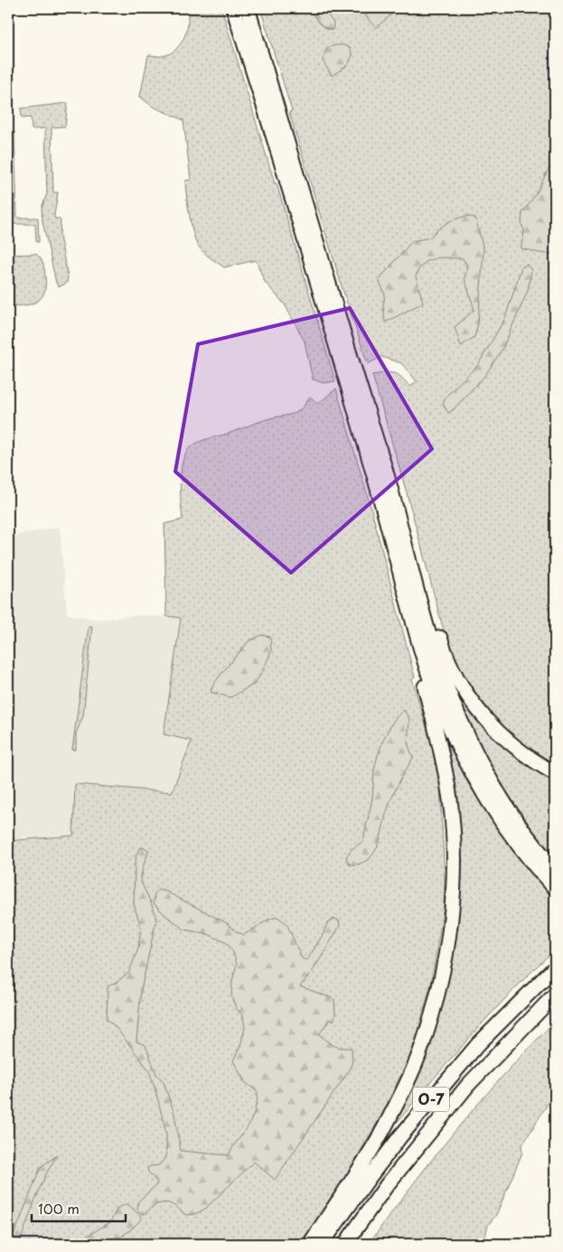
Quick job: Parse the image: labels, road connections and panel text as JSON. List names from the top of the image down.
{
  "streets": {
    "highway": ["O-7"]
  },
  "scale_bar": "100 m"
}
